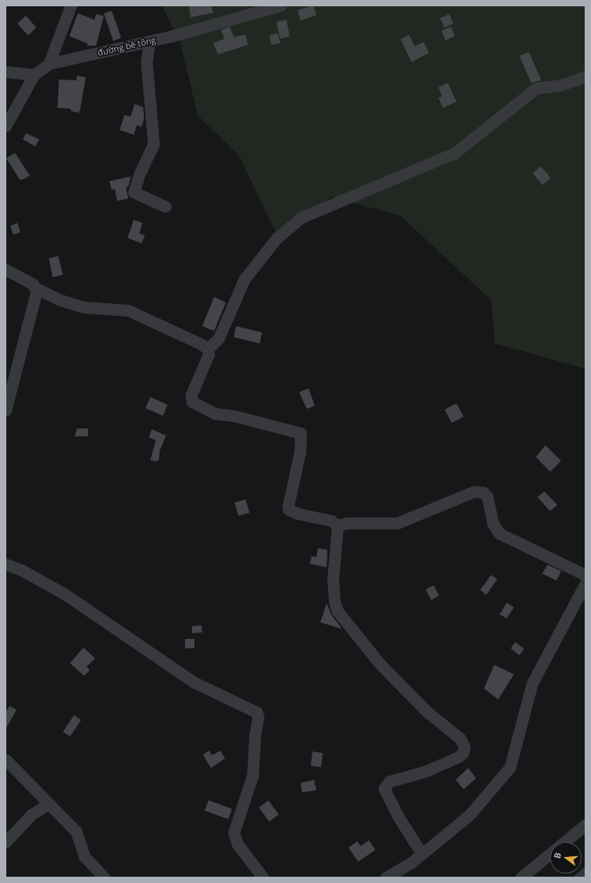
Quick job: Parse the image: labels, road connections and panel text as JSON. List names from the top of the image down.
{
  "streets": {
    "street": ["đường bê tông"]
  },
  "north": "left"
}
